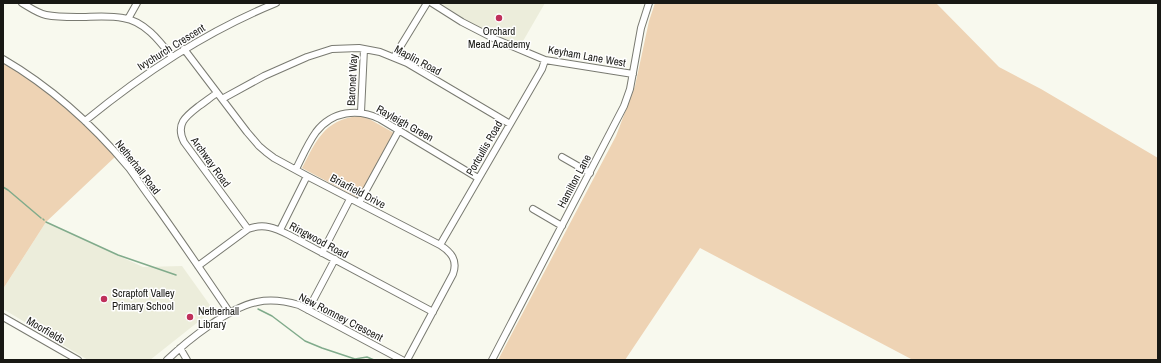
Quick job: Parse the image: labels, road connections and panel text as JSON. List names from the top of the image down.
{
  "streets": {
    "street": [
      "Ivychurch Crescent",
      "Keyham Lane West",
      "Maplin Road",
      "Baronet Way",
      "Rayleigh Green",
      "Portcullis Road",
      "Archway Road",
      "Netherhall Road",
      "Hamilton Lane",
      "Briarfield Drive",
      "Ringwood Road",
      "New Romney Crescent",
      "Moorfields"
    ]
  },
  "crossings": [
    ["Ivychurch Crescent", "Netherhall Road"],
    ["Ivychurch Crescent", "Briarfield Drive"],
    ["Keyham Lane West", "Portcullis Road"],
    ["Keyham Lane West", "Hamilton Lane"],
    ["Maplin Road", "Baronet Way"],
    ["Maplin Road", "Portcullis Road"],
    ["Maplin Road", "Briarfield Drive"],
    ["Baronet Way", "Rayleigh Green"],
    ["Rayleigh Green", "Portcullis Road"],
    ["Rayleigh Green", "Briarfield Drive"],
    ["Portcullis Road", "Briarfield Drive"],
    ["Archway Road", "Briarfield Drive"],
    ["Archway Road", "Ringwood Road"],
    ["Netherhall Road", "Ringwood Road"],
    ["Netherhall Road", "New Romney Crescent"],
    ["Briarfield Drive", "Ringwood Road"]
  ],
  "places": ["Orchard Mead Academy", "Scraptoft Valley Primary School", "Netherhall Library"]
}
